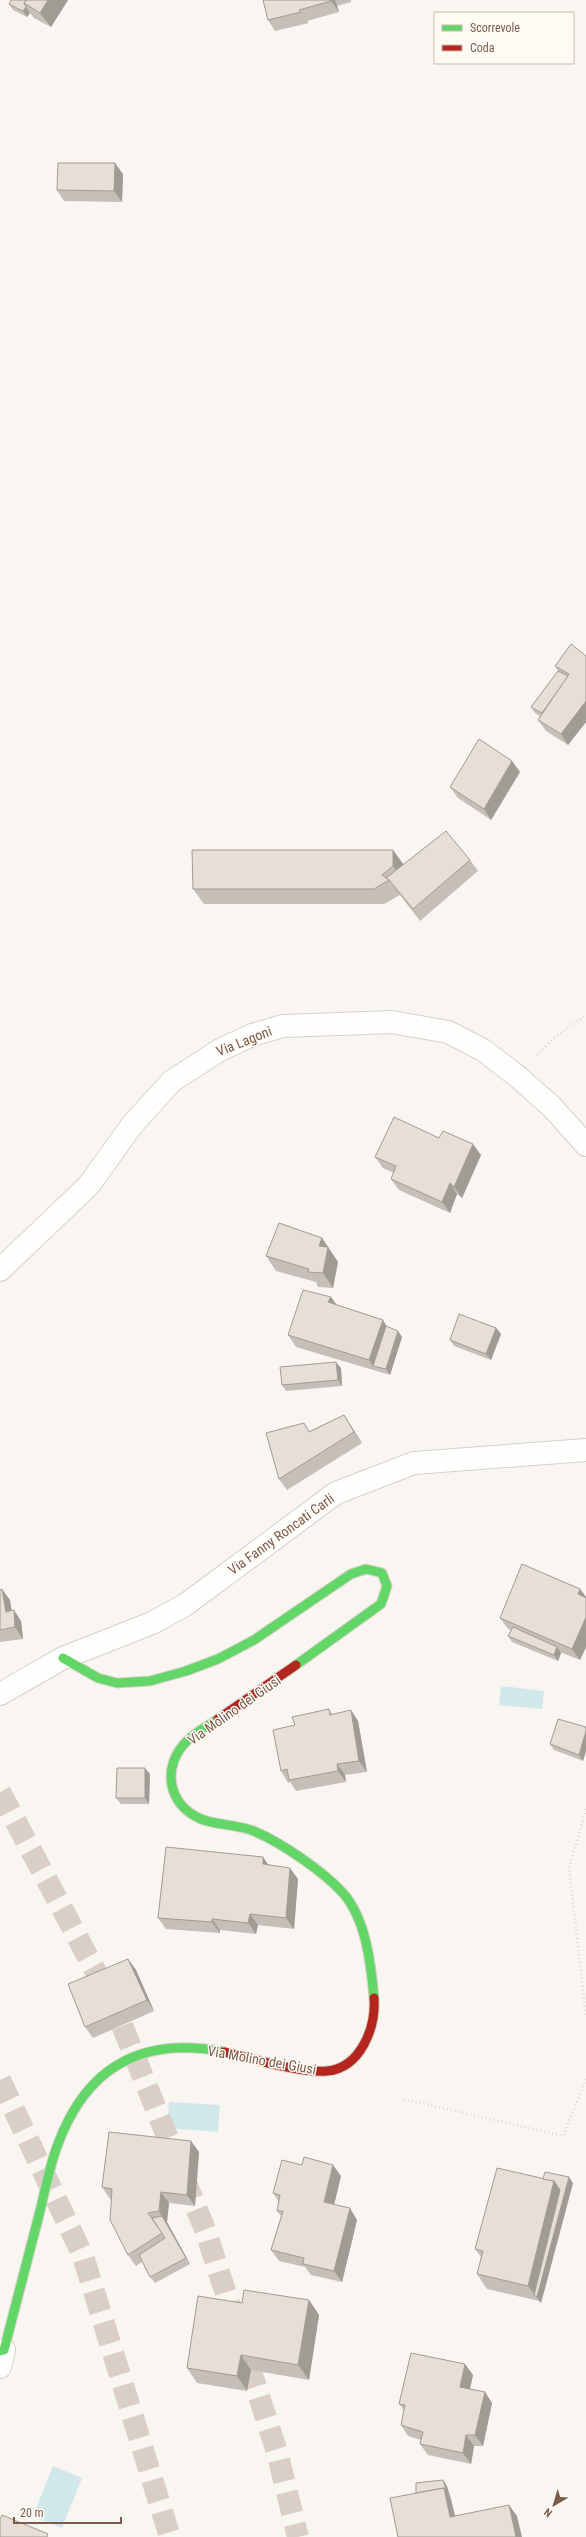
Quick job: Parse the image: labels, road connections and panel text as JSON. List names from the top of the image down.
{
  "streets": {
    "street": ["Via Lagoni", "Via Fanny Roncati Carli", "Via Molino dei Giusi"]
  },
  "crossings": [
    ["Via Fanny Roncati Carli", "Via Molino dei Giusi"]
  ],
  "legend": ["Scorrevole", "Coda"],
  "scale_bar": "20 m",
  "north": "bottom left"
}
